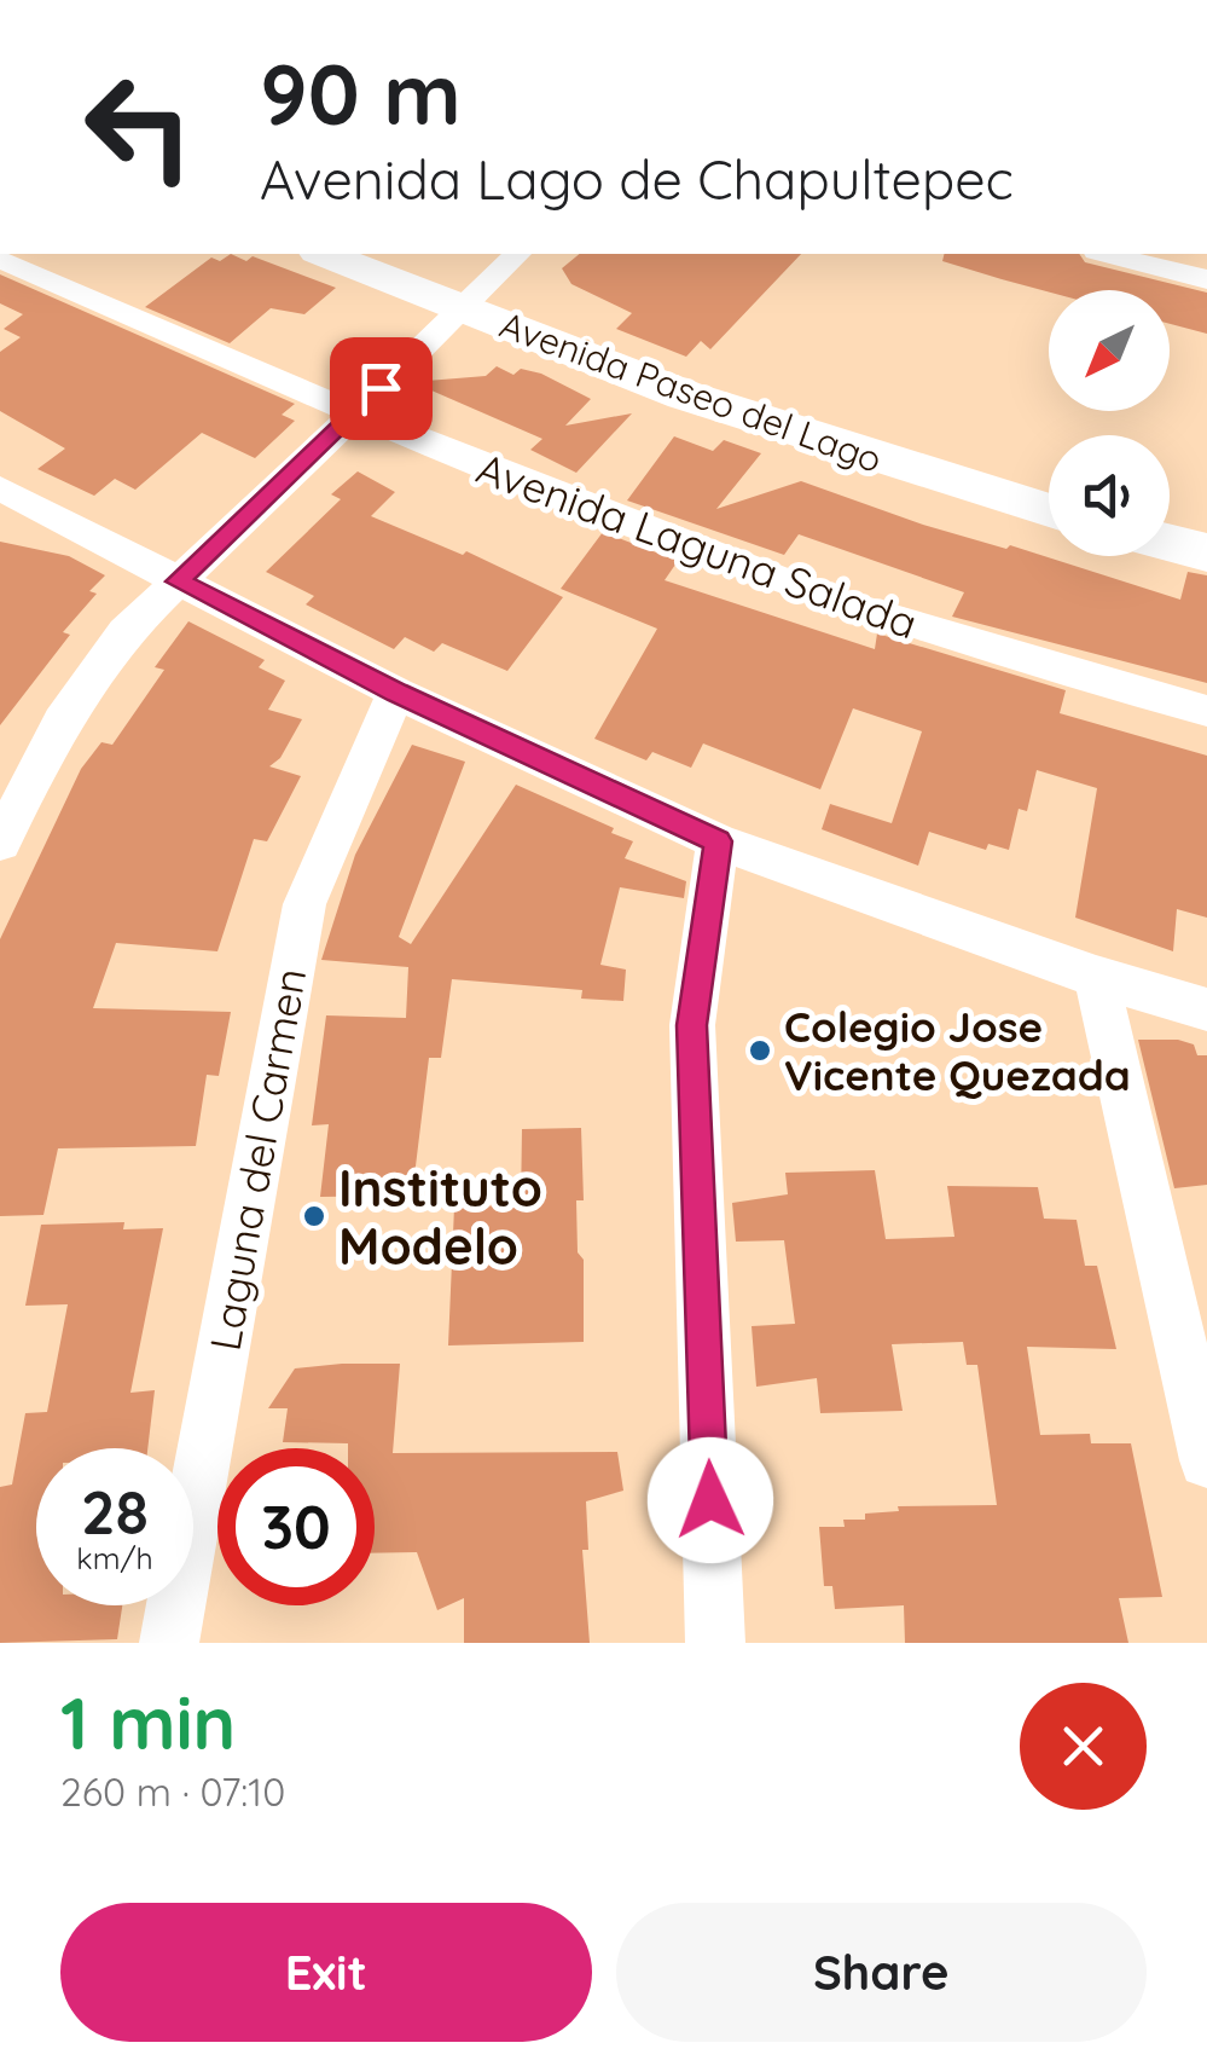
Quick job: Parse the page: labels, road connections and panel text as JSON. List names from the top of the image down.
{
  "streets": {
    "main road": ["Avenida Paseo del Lago"],
    "street": ["Avenida Laguna Salada", "Laguna del Carmen"]
  },
  "places": ["Colegio Jose Vicente Quezada", "Instituto Modelo"],
  "north": "bottom left",
  "page": {
    "turn": ["90 m", "Avenida Lago de Chapultepec"],
    "speed": "28 km/h",
    "limit": "30",
    "heading": ["1 min", "260 m · 07:10"],
    "buttons": ["Exit", "Share"]
  }
}
